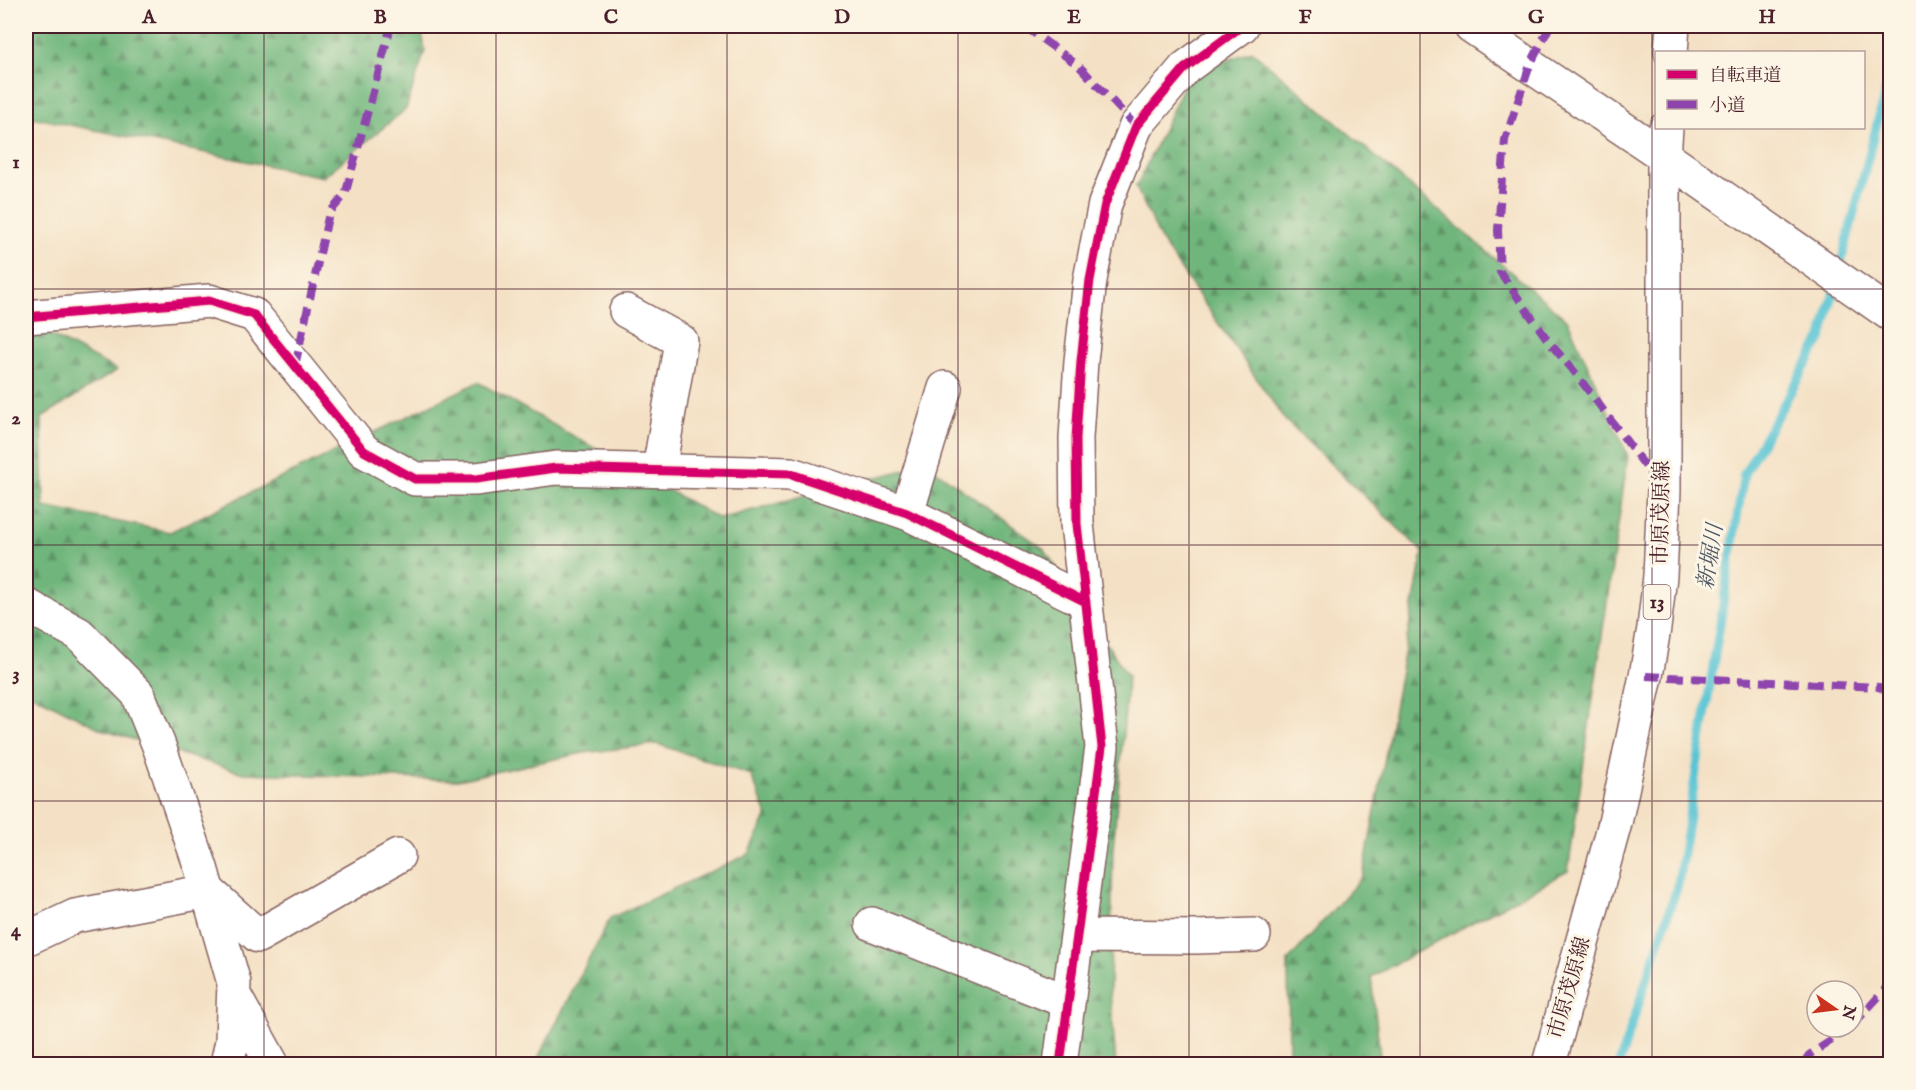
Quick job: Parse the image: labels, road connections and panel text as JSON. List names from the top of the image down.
{
  "streets": {
    "street": ["市原茂原線", "13"]
  },
  "water": ["新堀川"],
  "legend": ["自転車道", "小道"],
  "north": "right",
  "grid": {
    "columns": [
      "A",
      "B",
      "C",
      "D",
      "E",
      "F",
      "G",
      "H"
    ],
    "rows": [
      "1",
      "2",
      "3",
      "4"
    ]
  }
}
